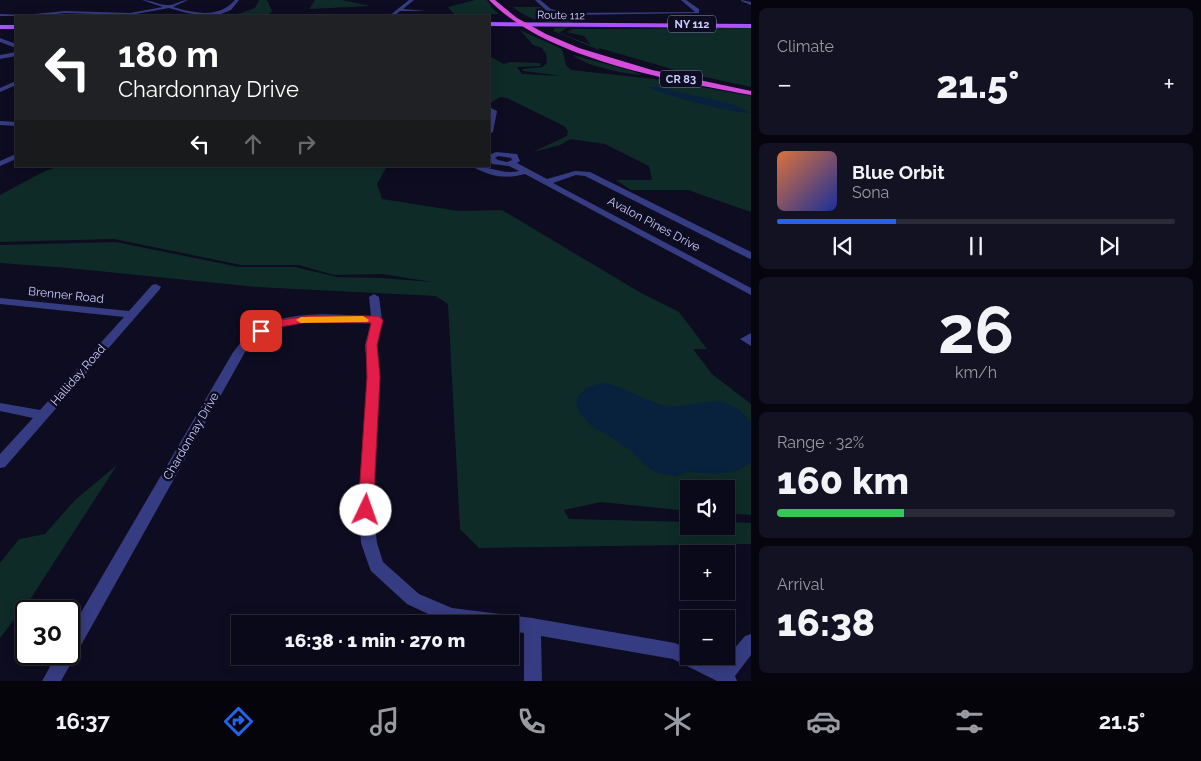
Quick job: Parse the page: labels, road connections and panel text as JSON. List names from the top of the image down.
{
  "streets": {
    "highway": ["CR 83"],
    "main road": ["Route 112", "NY 112"],
    "street": [
      "Avalon Pines Drive",
      "Brenner Road",
      "Halliday Road",
      "Chardonnay Drive"
    ]
  },
  "crossings": [
    ["Route 112", "CR 83"],
    ["Brenner Road", "Halliday Road"]
  ],
  "page": {
    "tile": [
      "Climate",
      ["26", "km/h"],
      ["Range · 32%", "160 km"],
      ["Arrival", "16:38"]
    ],
    "turn": ["180 m", "Chardonnay Drive"],
    "heat": ["−", "21.5°", "+"],
    "song": ["Blue Orbit", "Sona"],
    "map_buttons": ["+", "−"],
    "limit": "30",
    "trip": "16:38 · 1 min · 270 m",
    "tabs": ["16:37", "21.5°"]
  }
}
